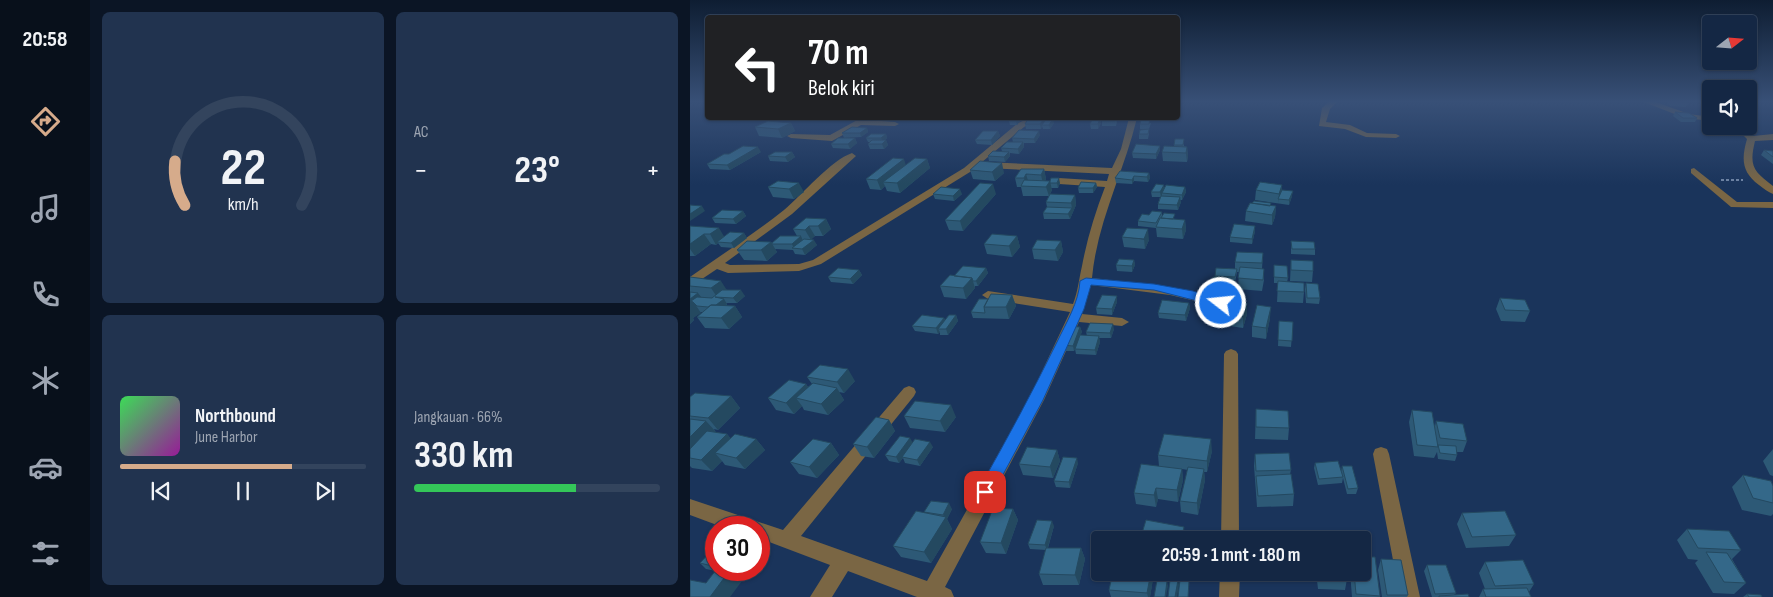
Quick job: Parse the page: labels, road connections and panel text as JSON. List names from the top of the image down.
{
  "north": "right",
  "page": {
    "tabs": "20:58",
    "tile": [
      "AC",
      ["Jangkauan · 66%", "330 km"]
    ],
    "turn": ["70 m", "Belok kiri"],
    "heat": ["−", "23°", "+"],
    "song": ["Northbound", "June Harbor"],
    "limit": "30",
    "trip": "20:59 · 1 mnt · 180 m",
    "gauge": ["22", "km/h"]
  }
}
